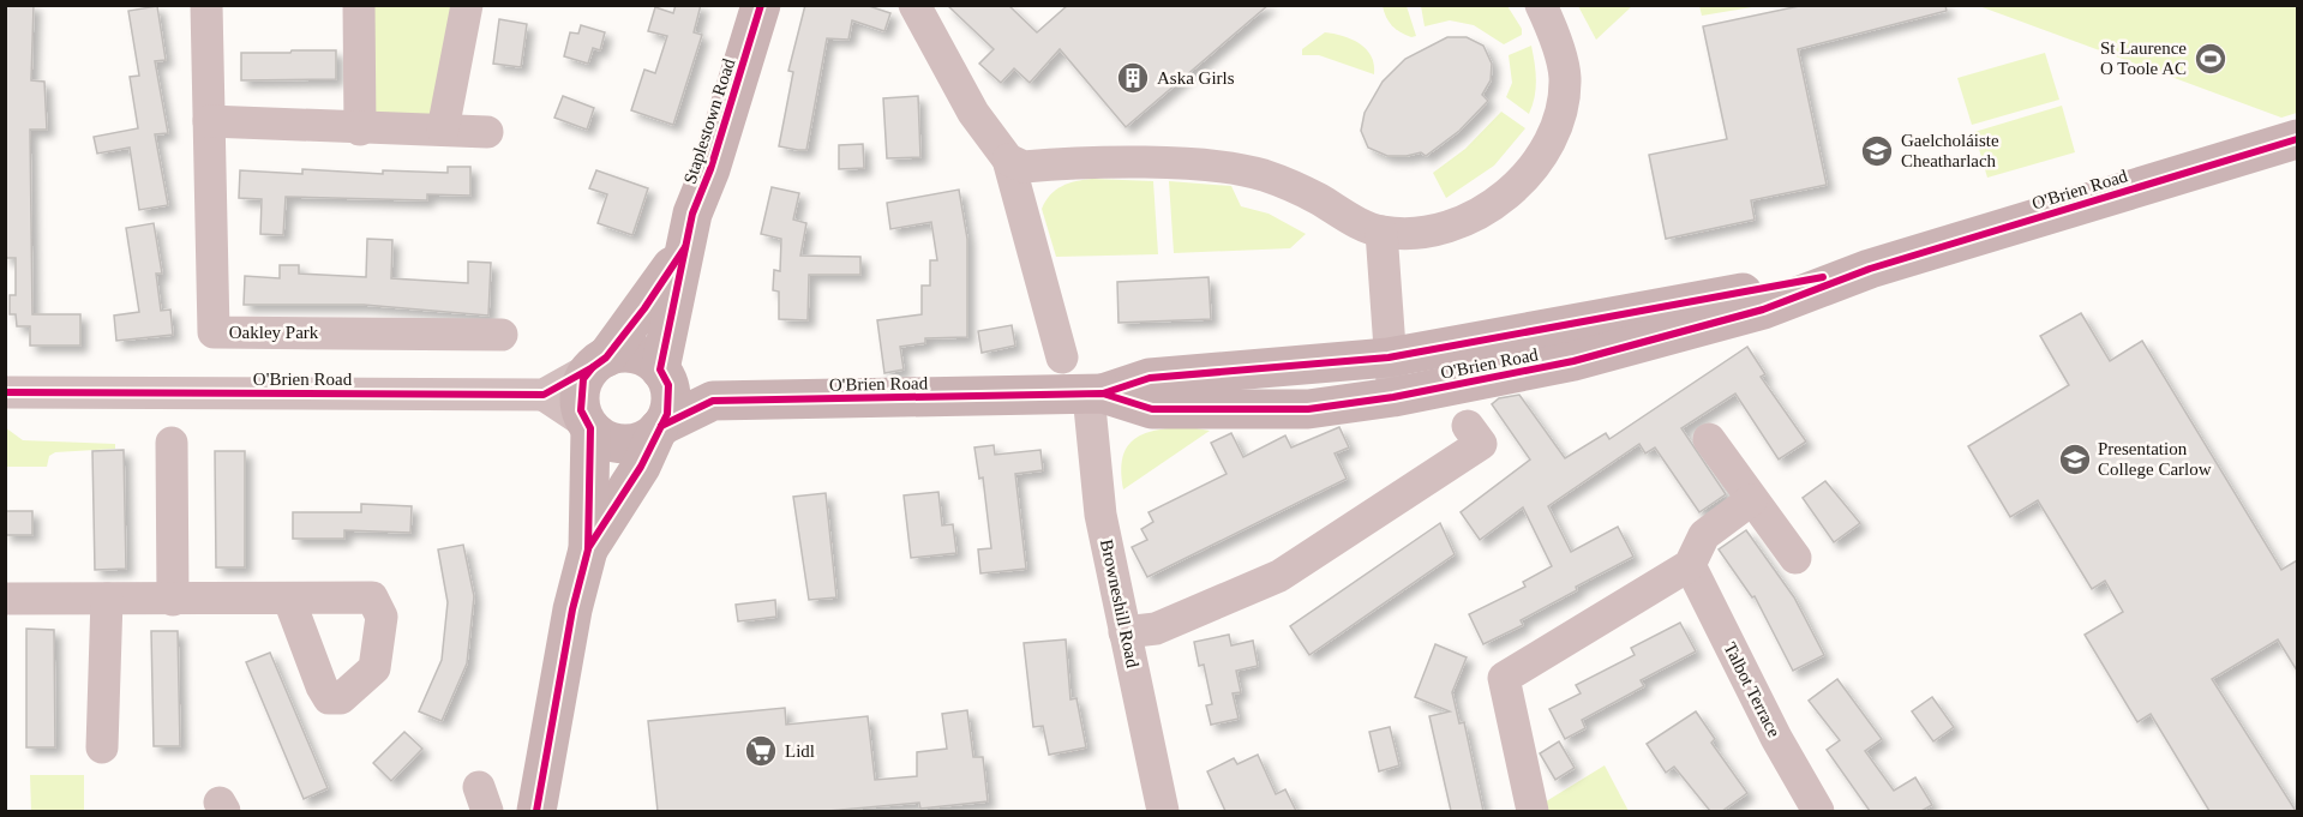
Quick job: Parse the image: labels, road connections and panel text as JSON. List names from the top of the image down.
{
  "streets": {
    "main road": ["Staplestown Road", "O'Brien Road"],
    "street": ["Oakley Park", "Browneshill Road", "Talbot Terrace"]
  },
  "crossings": [
    ["Staplestown Road", "O'Brien Road"],
    ["O'Brien Road", "Browneshill Road"]
  ],
  "places": {
    "sports": ["St Laurence O Toole AC"],
    "building": ["Aska Girls"],
    "school or university": ["Gaelcholáiste Cheatharlach", "Presentation College Carlow"],
    "supermarket": ["Lidl"]
  }
}
